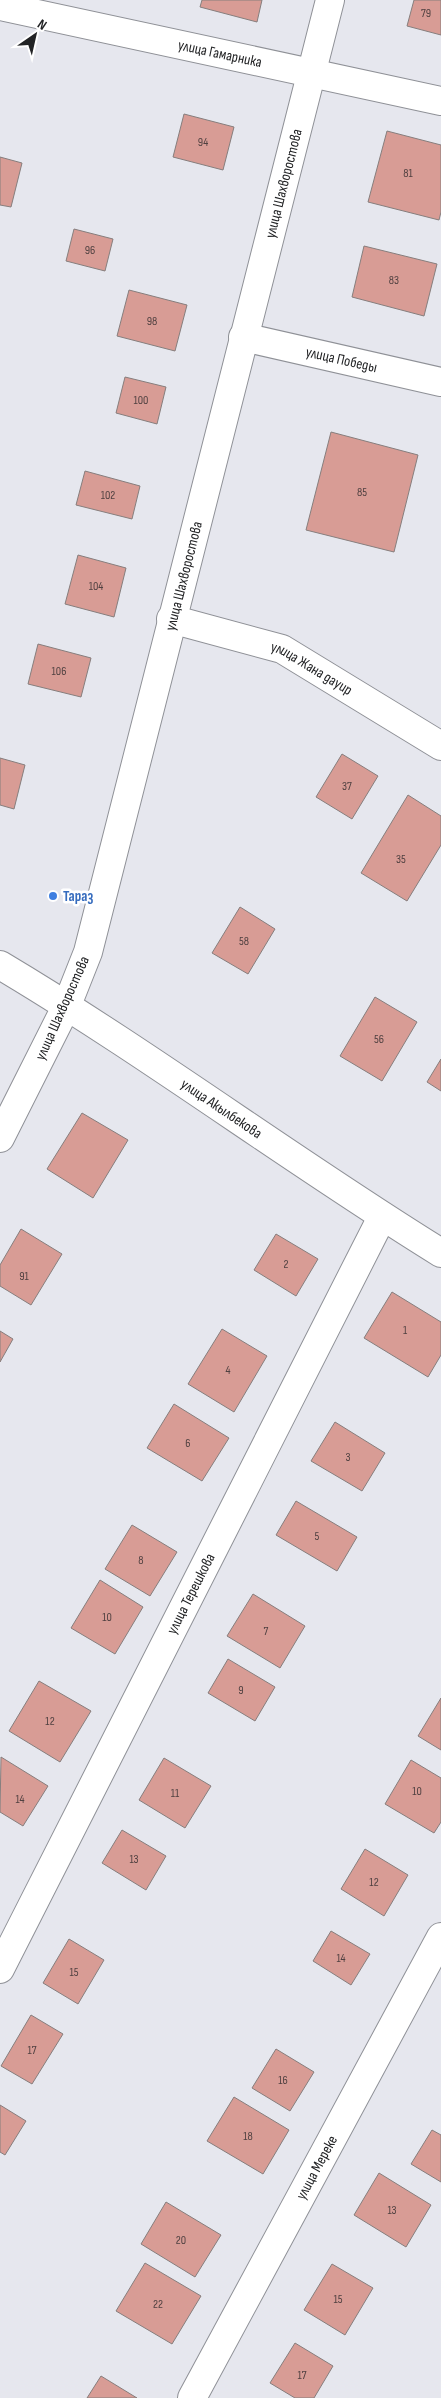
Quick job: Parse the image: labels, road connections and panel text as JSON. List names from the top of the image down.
{
  "streets": {
    "street": [
      "улица Гамарника",
      "улица Шахворостова",
      "улица Победы",
      "улица Жана дауир",
      "улица Акылбекова",
      "улица Терешкова",
      "улица Мереке"
    ]
  },
  "crossings": [
    ["улица Гамарника", "улица Шахворостова"],
    ["улица Шахворостова", "улица Победы"],
    ["улица Шахворостова", "улица Жана дауир"],
    ["улица Шахворостова", "улица Акылбекова"],
    ["улица Акылбекова", "улица Терешкова"]
  ],
  "places": ["Тараз"],
  "house_numbers": [
    "79",
    "94",
    "81",
    "96",
    "83",
    "98",
    "100",
    "85",
    "102",
    "104",
    "106",
    "37",
    "35",
    "58",
    "56",
    "2",
    "91",
    "1",
    "4",
    "6",
    "3",
    "5",
    "8",
    "10",
    "7",
    "9",
    "12",
    "10",
    "11",
    "14",
    "13",
    "12",
    "14",
    "15",
    "17",
    "16",
    "18",
    "13",
    "20",
    "15",
    "22",
    "17"
  ],
  "north": "top right"
}
